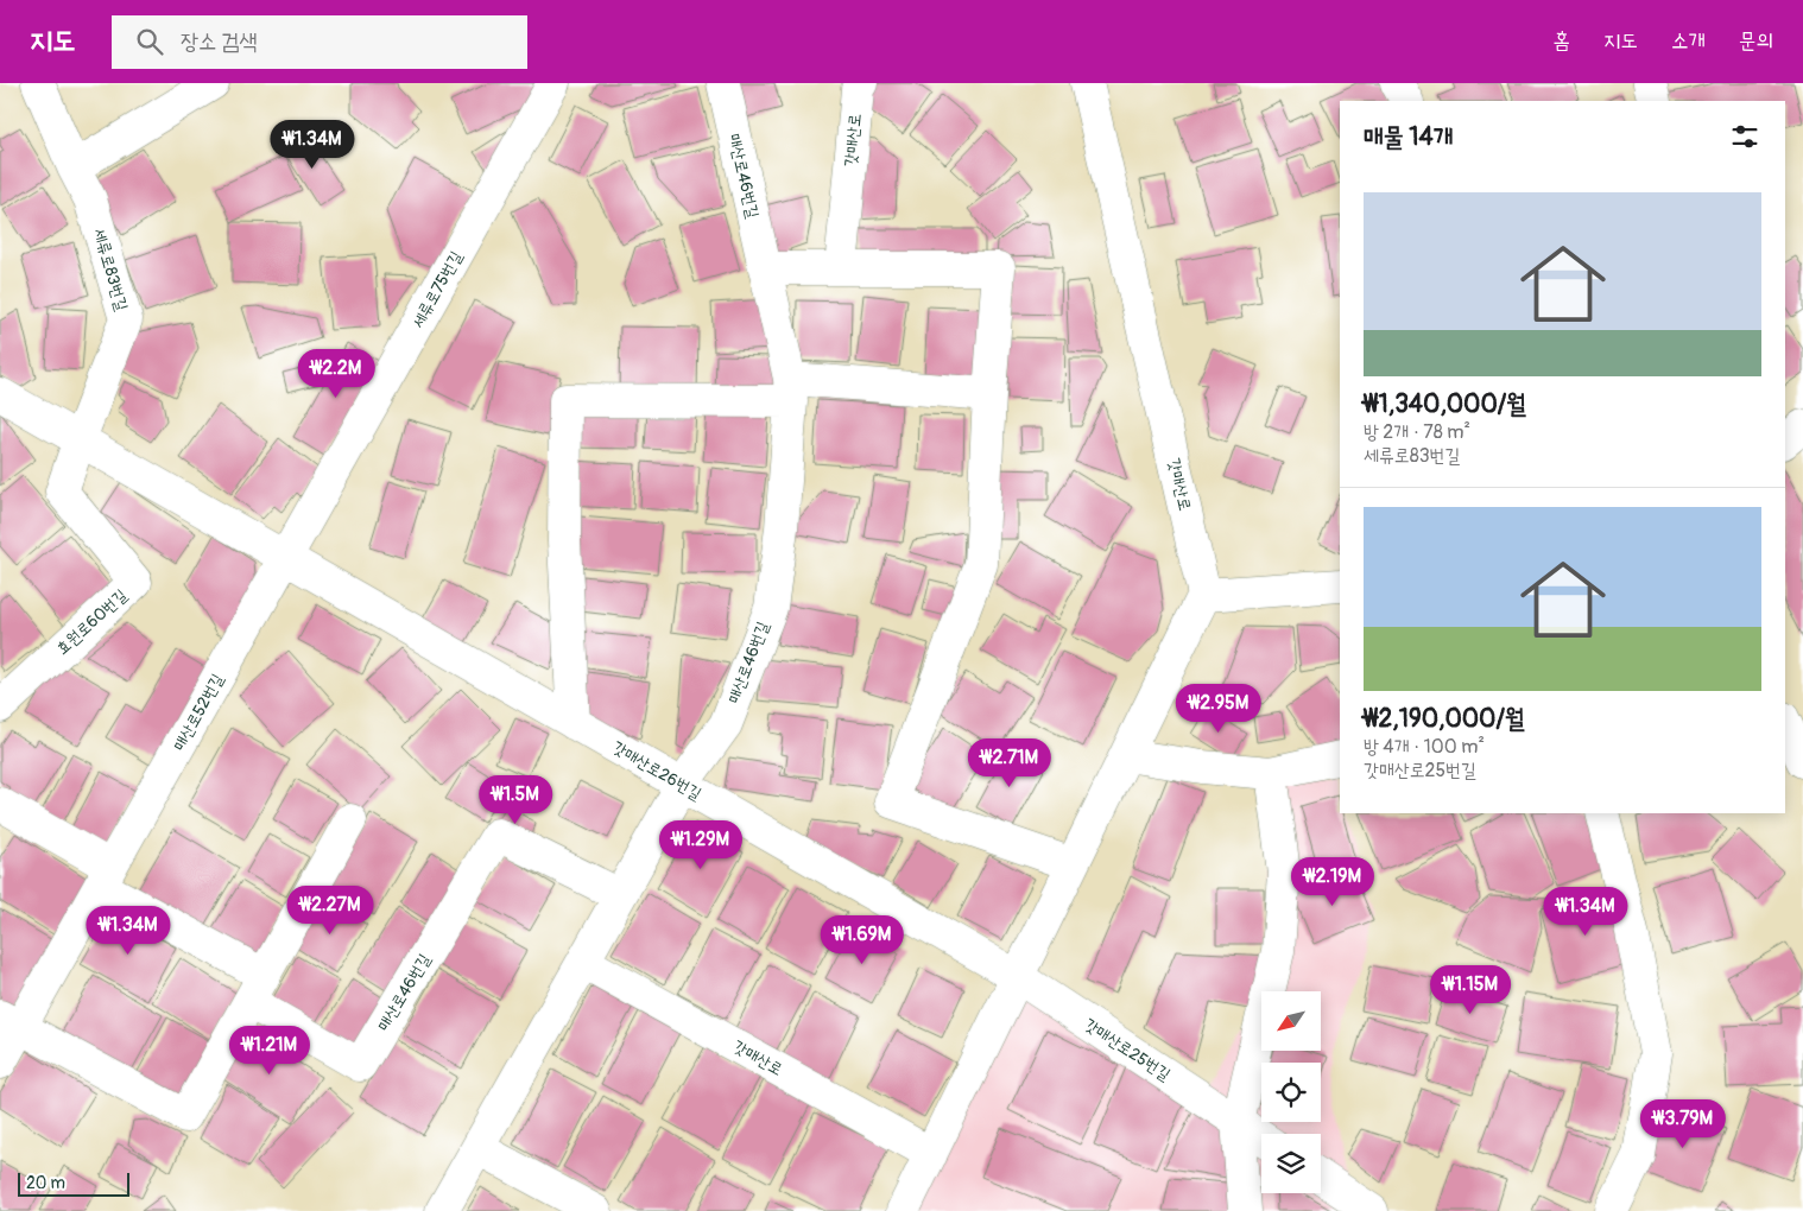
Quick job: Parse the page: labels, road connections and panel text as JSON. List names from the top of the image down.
{
  "streets": {
    "street": [
      "갓매산로",
      "매산로46번길",
      "세류로83번길",
      "세류로75번길",
      "효원로60번길",
      "매산로52번길",
      "갓매산로26번길",
      "갓매산로25번길"
    ]
  },
  "crossings": [
    ["갓매산로", "매산로46번길"],
    ["매산로46번길", "갓매산로26번길"],
    ["세류로83번길", "효원로60번길"],
    ["세류로75번길", "매산로52번길"],
    ["세류로75번길", "갓매산로26번길"],
    ["매산로52번길", "갓매산로26번길"],
    ["갓매산로26번길", "갓매산로25번길"]
  ],
  "scale_bar": "20 m",
  "north": "bottom left",
  "page": {
    "header": "지도",
    "search": "장소 검색",
    "nav": [
      "홈",
      "지도",
      "소개",
      "문의"
    ],
    "heading": "매물 14개",
    "price": [
      "₩1.34M",
      "₩2.2M",
      "₩2.95M",
      "₩2.71M",
      "₩1.5M",
      "₩1.29M",
      "₩2.19M",
      "₩2.27M",
      "₩1.34M",
      "₩1.34M",
      "₩1.69M",
      "₩1.15M",
      "₩1.21M",
      "₩3.79M"
    ],
    "list": [
      {
        "name": "₩1,340,000/월",
        "note": "방 2개 · 78 m² · 세류로83번길"
      },
      {
        "name": "₩2,190,000/월",
        "note": "방 4개 · 100 m² · 갓매산로25번길"
      }
    ],
    "scale": "20 m"
  }
}
